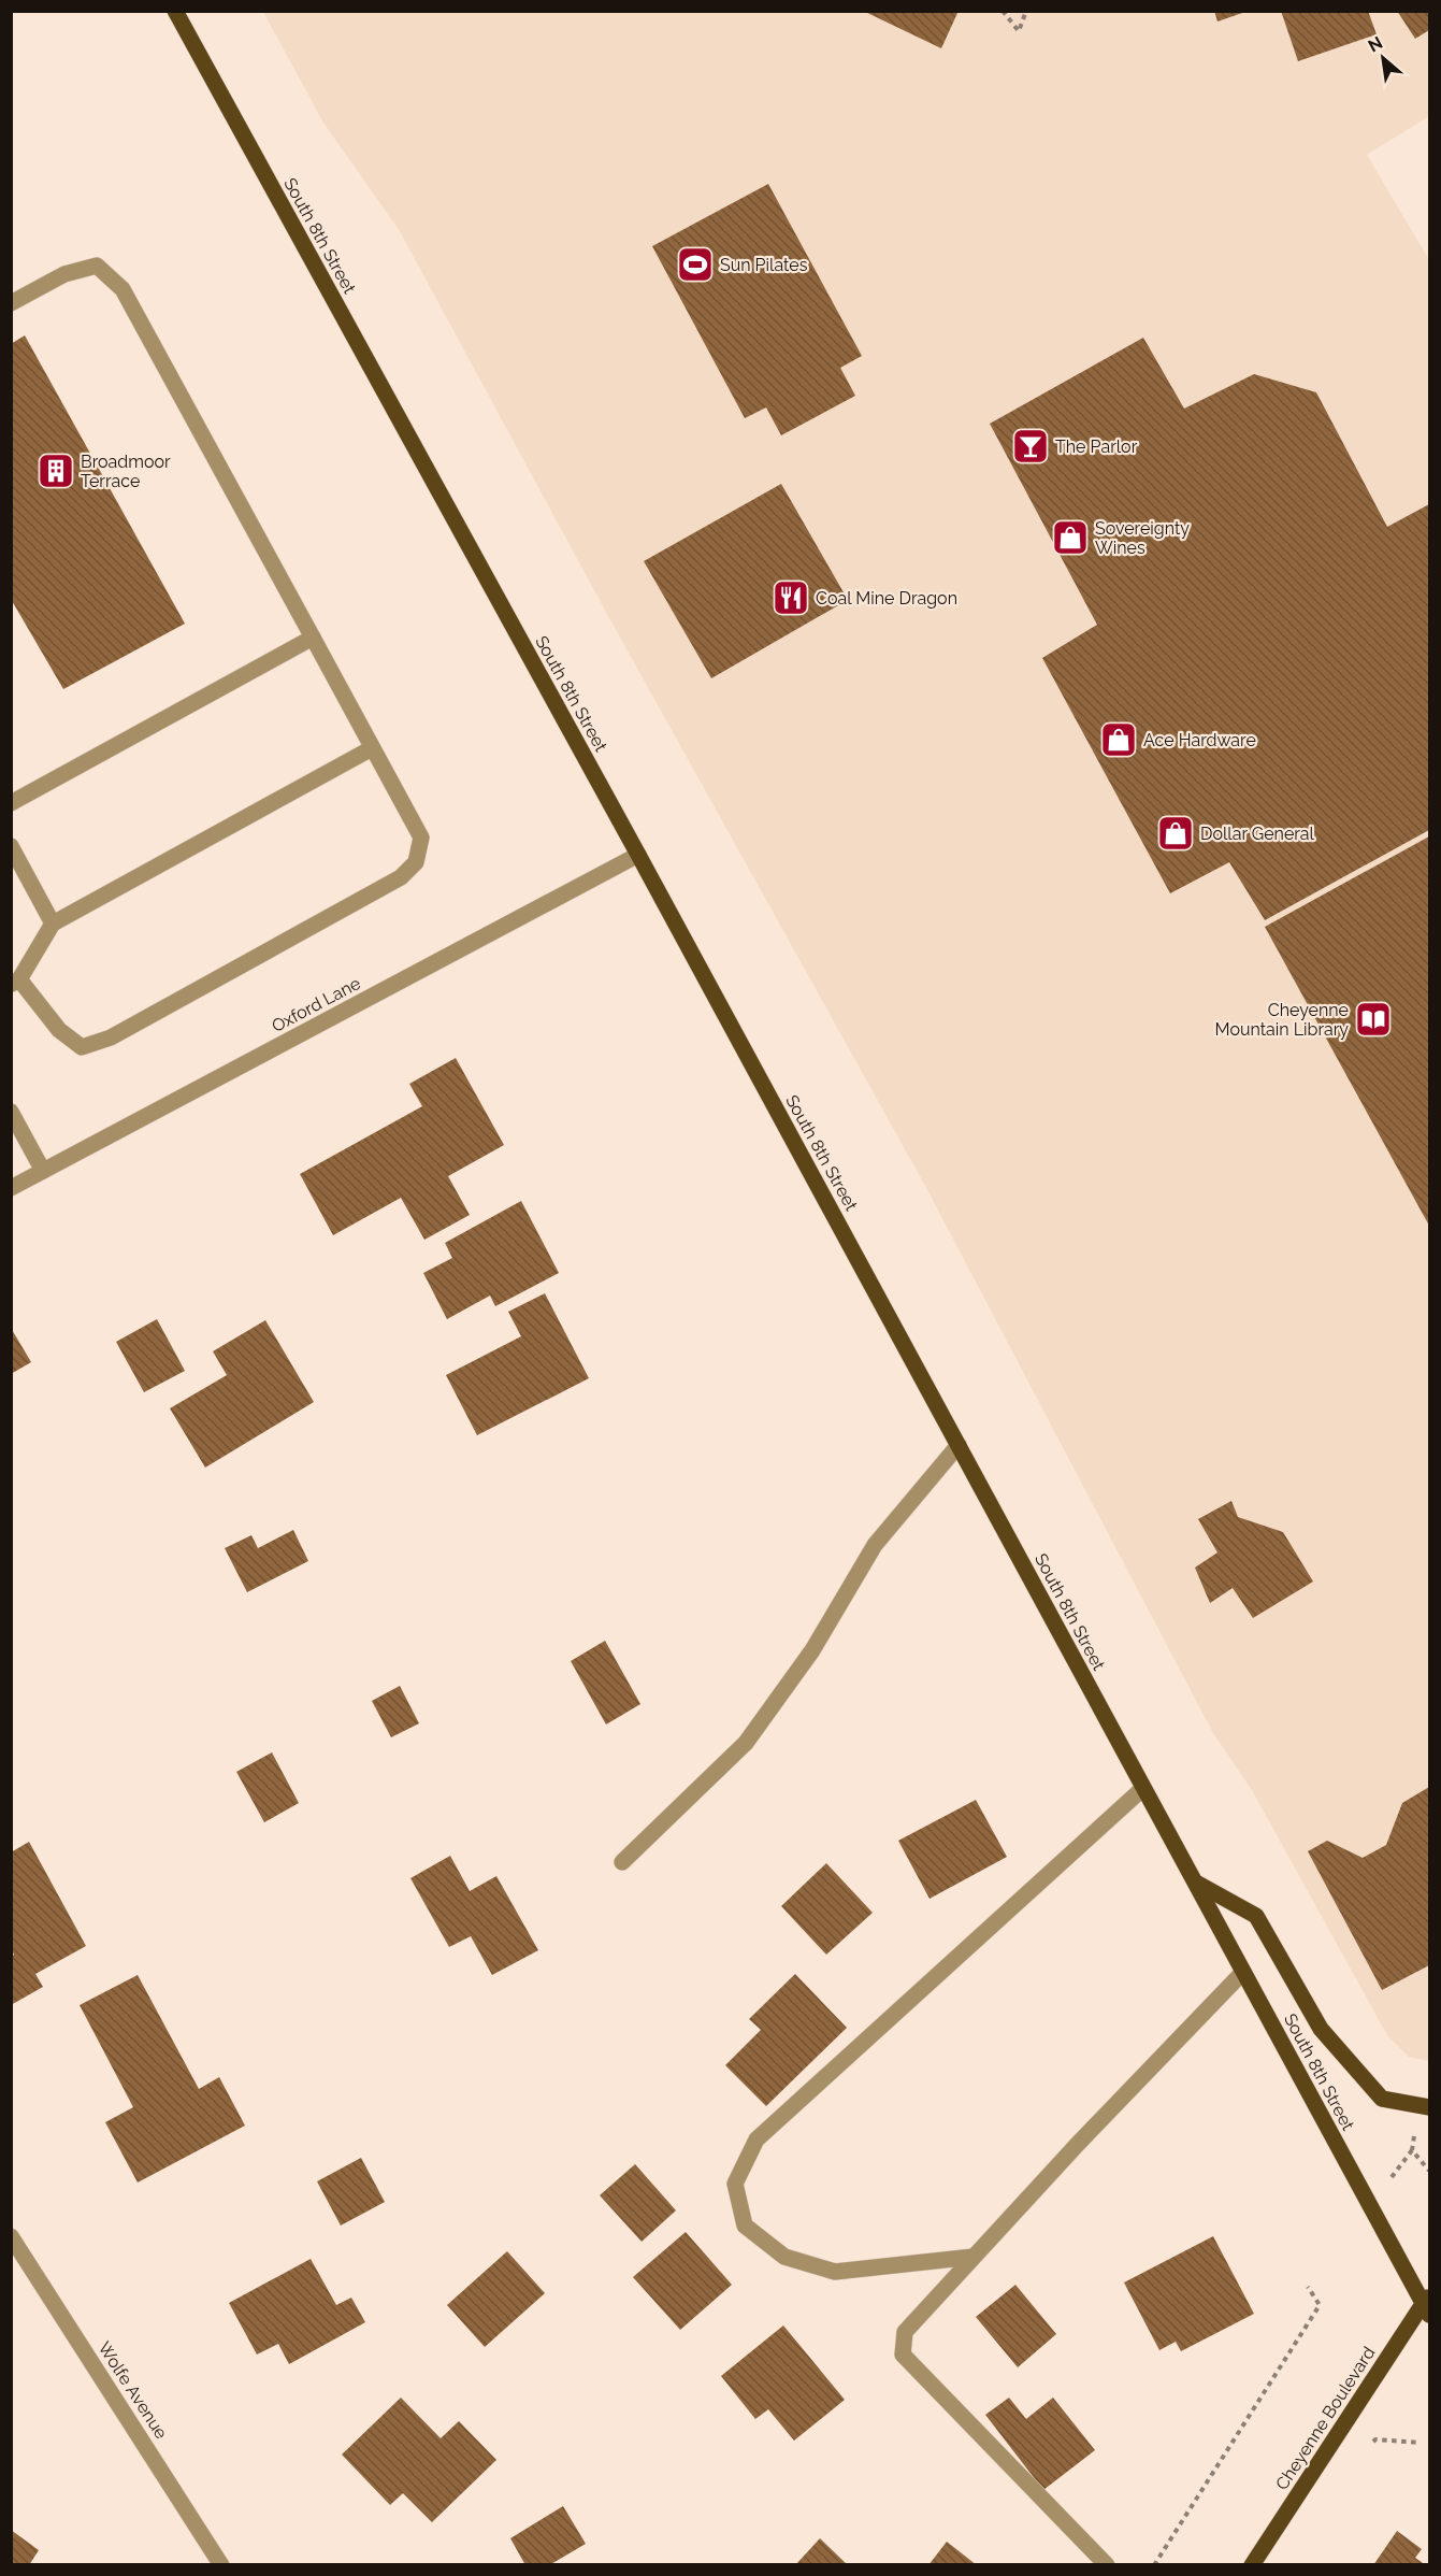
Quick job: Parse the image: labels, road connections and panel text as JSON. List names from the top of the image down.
{
  "streets": {
    "main road": ["South 8th Street", "Cheyenne Boulevard"],
    "street": ["Oxford Lane", "Wolfe Avenue"]
  },
  "crossings": [
    ["South 8th Street", "Oxford Lane"],
    ["South 8th Street", "Cheyenne Boulevard"]
  ],
  "places": {
    "sports": ["Sun Pilates"],
    "bar": ["The Parlor"],
    "building": ["Broadmoor Terrace"],
    "shop": ["Sovereignty Wines", "Ace Hardware", "Dollar General"],
    "restaurant": ["Coal Mine Dragon"],
    "library": ["Cheyenne Mountain Library"]
  },
  "north": "top left"
}
